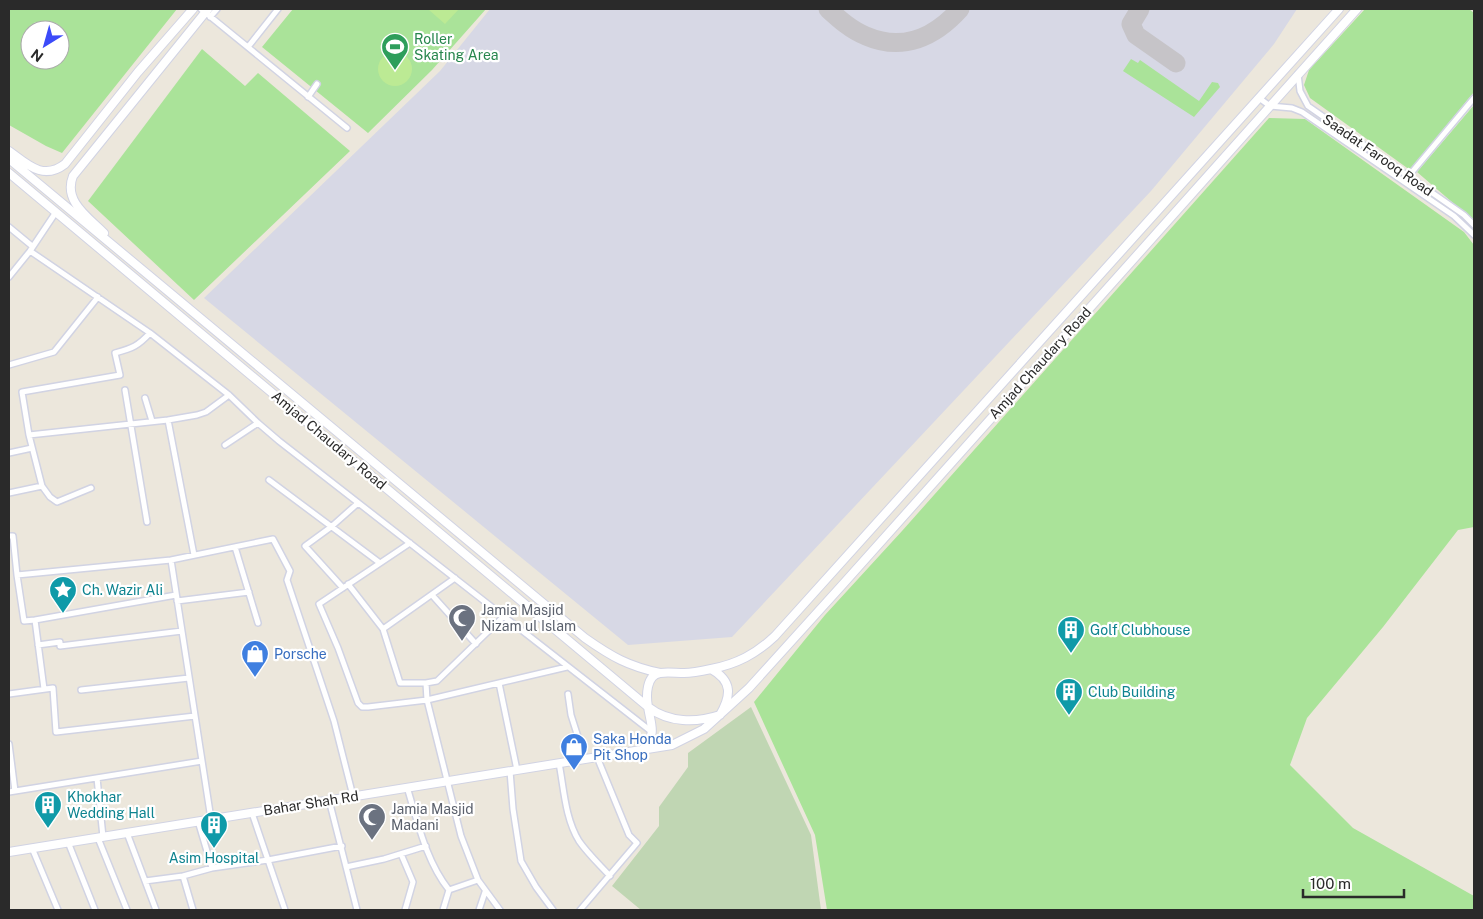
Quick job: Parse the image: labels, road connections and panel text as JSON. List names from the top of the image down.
{
  "streets": {
    "main road": ["Amjad Chaudary Road", "Bahar Shah Rd"],
    "street": ["Saadat Farooq Road"]
  },
  "crossings": [
    ["Saadat Farooq Road", "Amjad Chaudary Road"],
    ["Amjad Chaudary Road", "Bahar Shah Rd"]
  ],
  "places": {
    "sports": ["Roller Skating Area"],
    "place": ["Ch. Wazir Ali"],
    "mosque": ["Jamia Masjid Nizam ul Islam", "Jamia Masjid Madani"],
    "building": [
      "Golf Clubhouse",
      "Club Building",
      "Khokhar Wedding Hall",
      "Asim Hospital"
    ],
    "shop": ["Porsche", "Saka Honda Pit Shop"]
  },
  "scale_bar": "100 m",
  "north": "bottom left"
}
